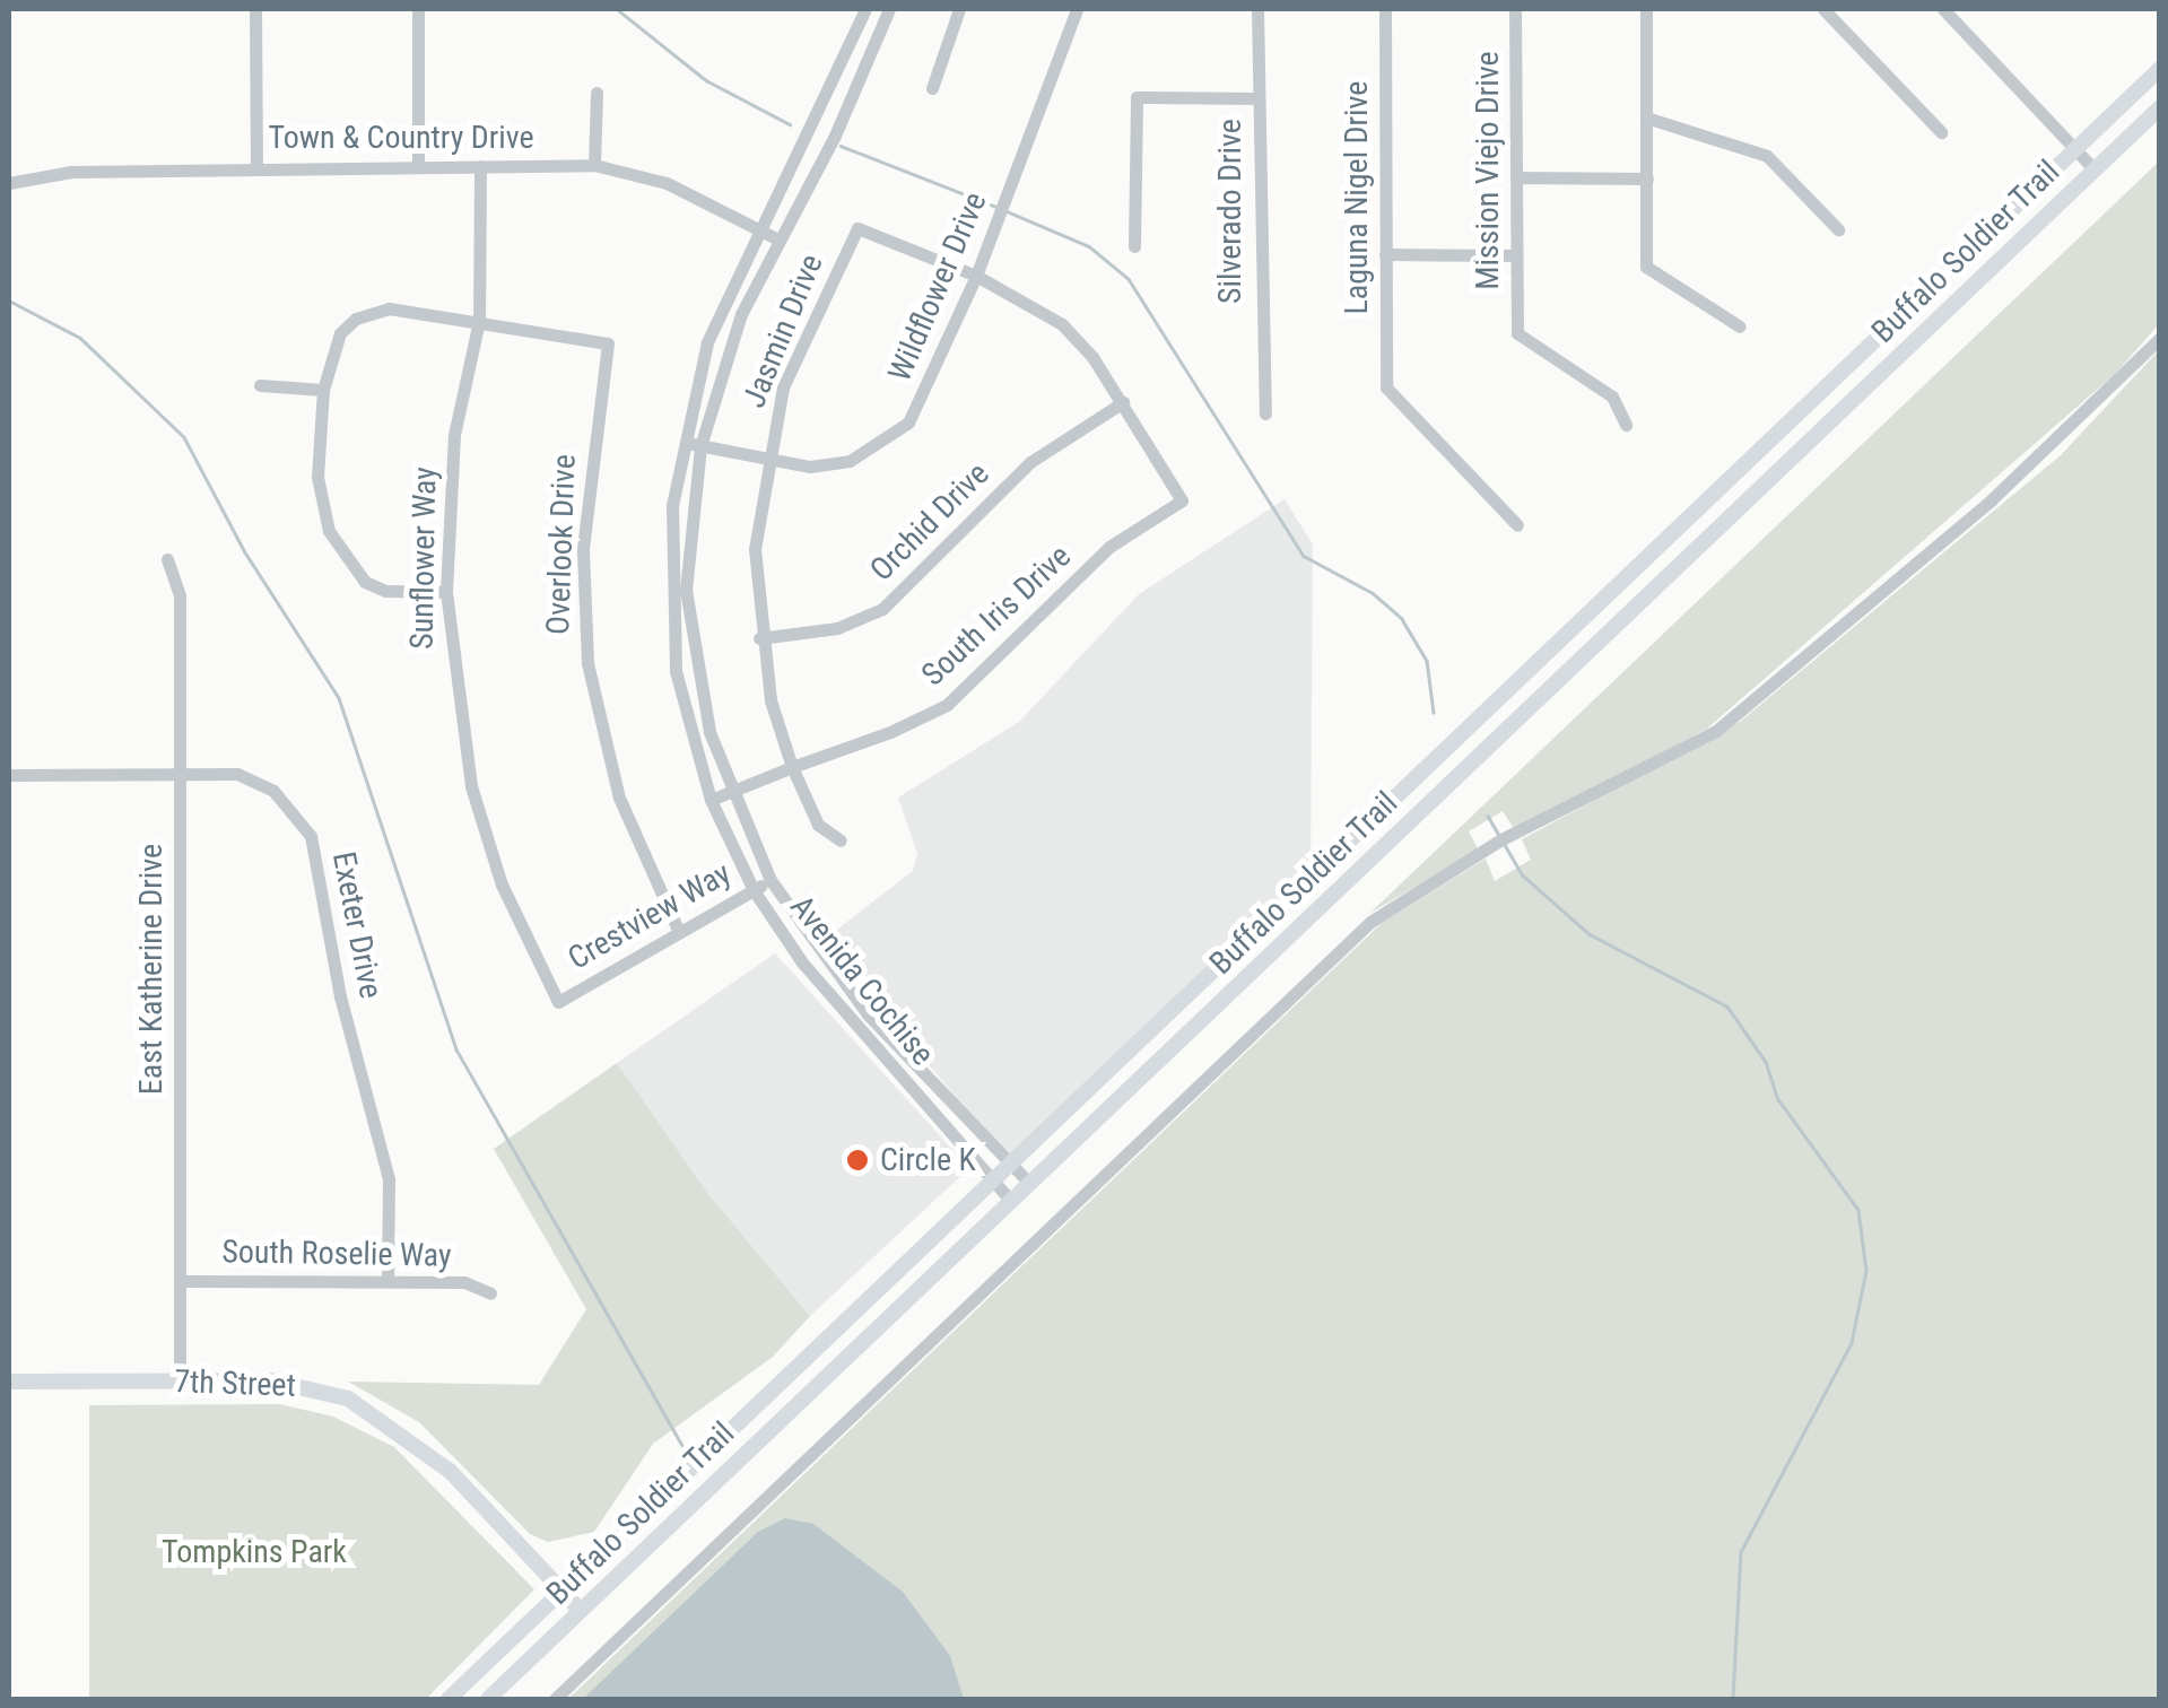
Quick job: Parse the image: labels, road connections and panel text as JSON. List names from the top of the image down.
{
  "streets": {
    "main road": ["Buffalo Soldier Trail", "7th Street"],
    "street": [
      "Town & Country Drive",
      "Mission Viejo Drive",
      "Laguna Nigel Drive",
      "Silverado Drive",
      "Wildflower Drive",
      "Jasmin Drive",
      "Orchid Drive",
      "Overlook Drive",
      "Sunflower Way",
      "South Iris Drive",
      "Crestview Way",
      "Exeter Drive",
      "East Katherine Drive",
      "Avenida Cochise",
      "South Roselie Way"
    ]
  },
  "crossings": [
    ["Town & Country Drive", "Sunflower Way"],
    ["Town & Country Drive", "Avenida Cochise"],
    ["Buffalo Soldier Trail", "Avenida Cochise"],
    ["Buffalo Soldier Trail", "7th Street"],
    ["Wildflower Drive", "Jasmin Drive"],
    ["Wildflower Drive", "Avenida Cochise"],
    ["Jasmin Drive", "Orchid Drive"],
    ["Jasmin Drive", "South Iris Drive"],
    ["Orchid Drive", "South Iris Drive"],
    ["Overlook Drive", "Sunflower Way"],
    ["Overlook Drive", "Crestview Way"],
    ["Sunflower Way", "Crestview Way"],
    ["South Iris Drive", "Avenida Cochise"],
    ["Crestview Way", "Avenida Cochise"],
    ["Exeter Drive", "East Katherine Drive"],
    ["Exeter Drive", "South Roselie Way"],
    ["East Katherine Drive", "South Roselie Way"],
    ["East Katherine Drive", "7th Street"]
  ],
  "parks": ["Tompkins Park"],
  "places": ["Circle K"]
}
